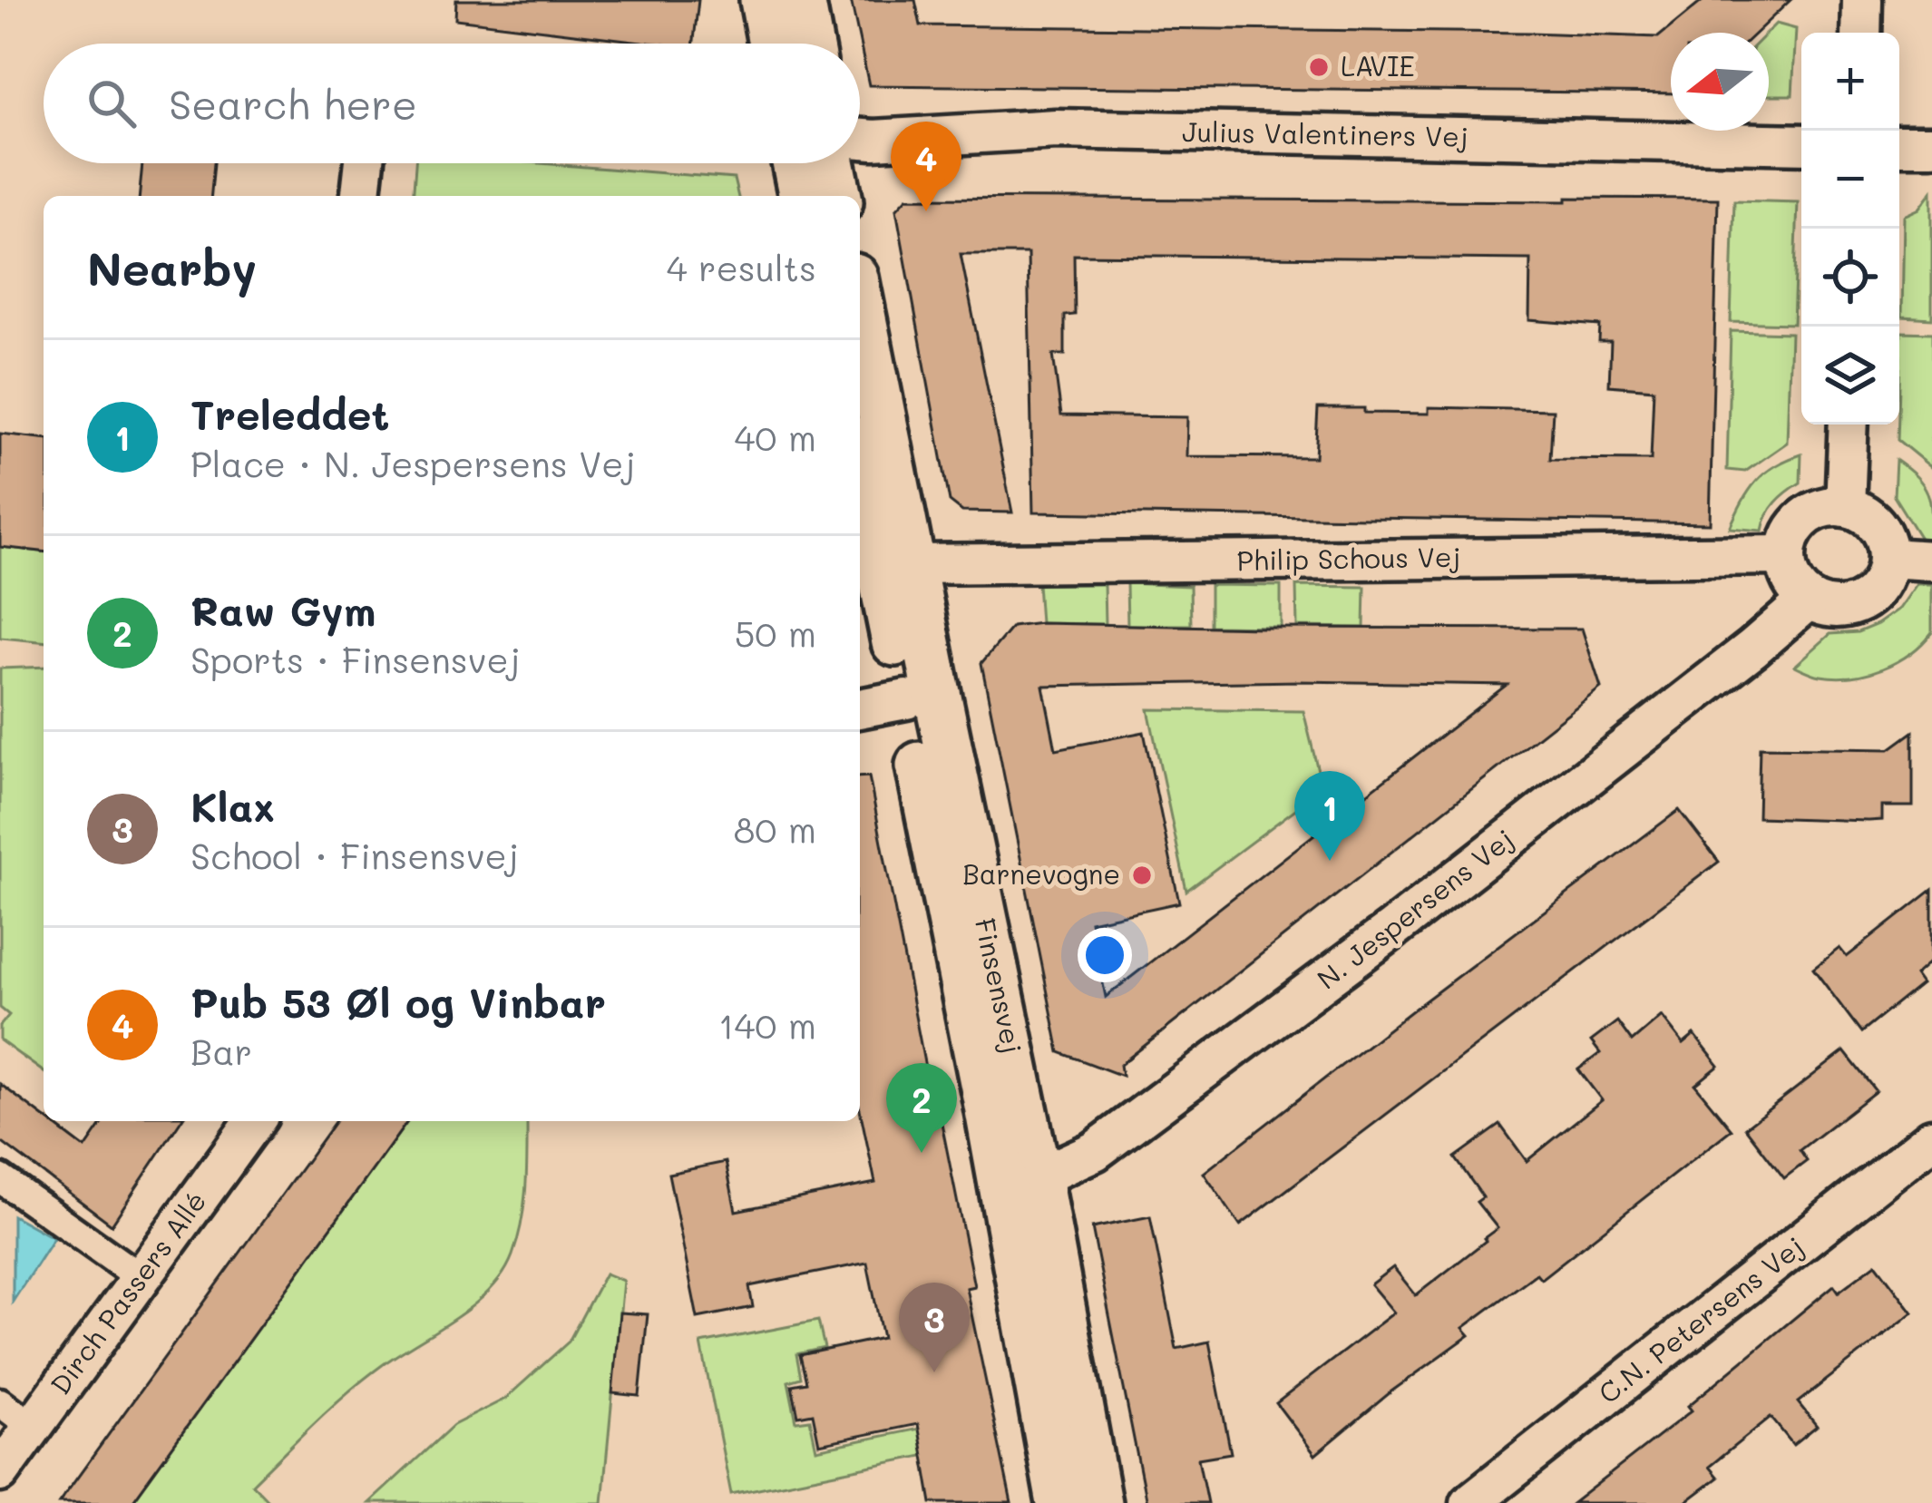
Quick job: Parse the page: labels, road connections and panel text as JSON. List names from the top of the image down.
{
  "streets": {
    "street": [
      "Julius Valentiners Vej",
      "Philip Schous Vej",
      "N. Jespersens Vej",
      "Finsensvej",
      "Dirch Passers Allé",
      "C.N. Petersens Vej"
    ]
  },
  "crossings": [
    ["Philip Schous Vej", "N. Jespersens Vej"],
    ["Philip Schous Vej", "Finsensvej"],
    ["N. Jespersens Vej", "Finsensvej"]
  ],
  "places": ["LAVIE", "Barnevogne"],
  "north": "left",
  "page": {
    "map_buttons": ["+", "−"],
    "search": "Search here",
    "pins": [
      "4",
      "1",
      "2",
      "3"
    ],
    "heading": ["Nearby", "4 results"],
    "list": [
      {
        "mark": "1",
        "name": "Treleddet",
        "note": "Place · N. Jespersens Vej",
        "value": "40 m"
      },
      {
        "mark": "2",
        "name": "Raw Gym",
        "note": "Sports · Finsensvej",
        "value": "50 m"
      },
      {
        "mark": "3",
        "name": "Klax",
        "note": "School · Finsensvej",
        "value": "80 m"
      },
      {
        "mark": "4",
        "name": "Pub 53 Øl og Vinbar",
        "note": "Bar",
        "value": "140 m"
      }
    ]
  }
}
